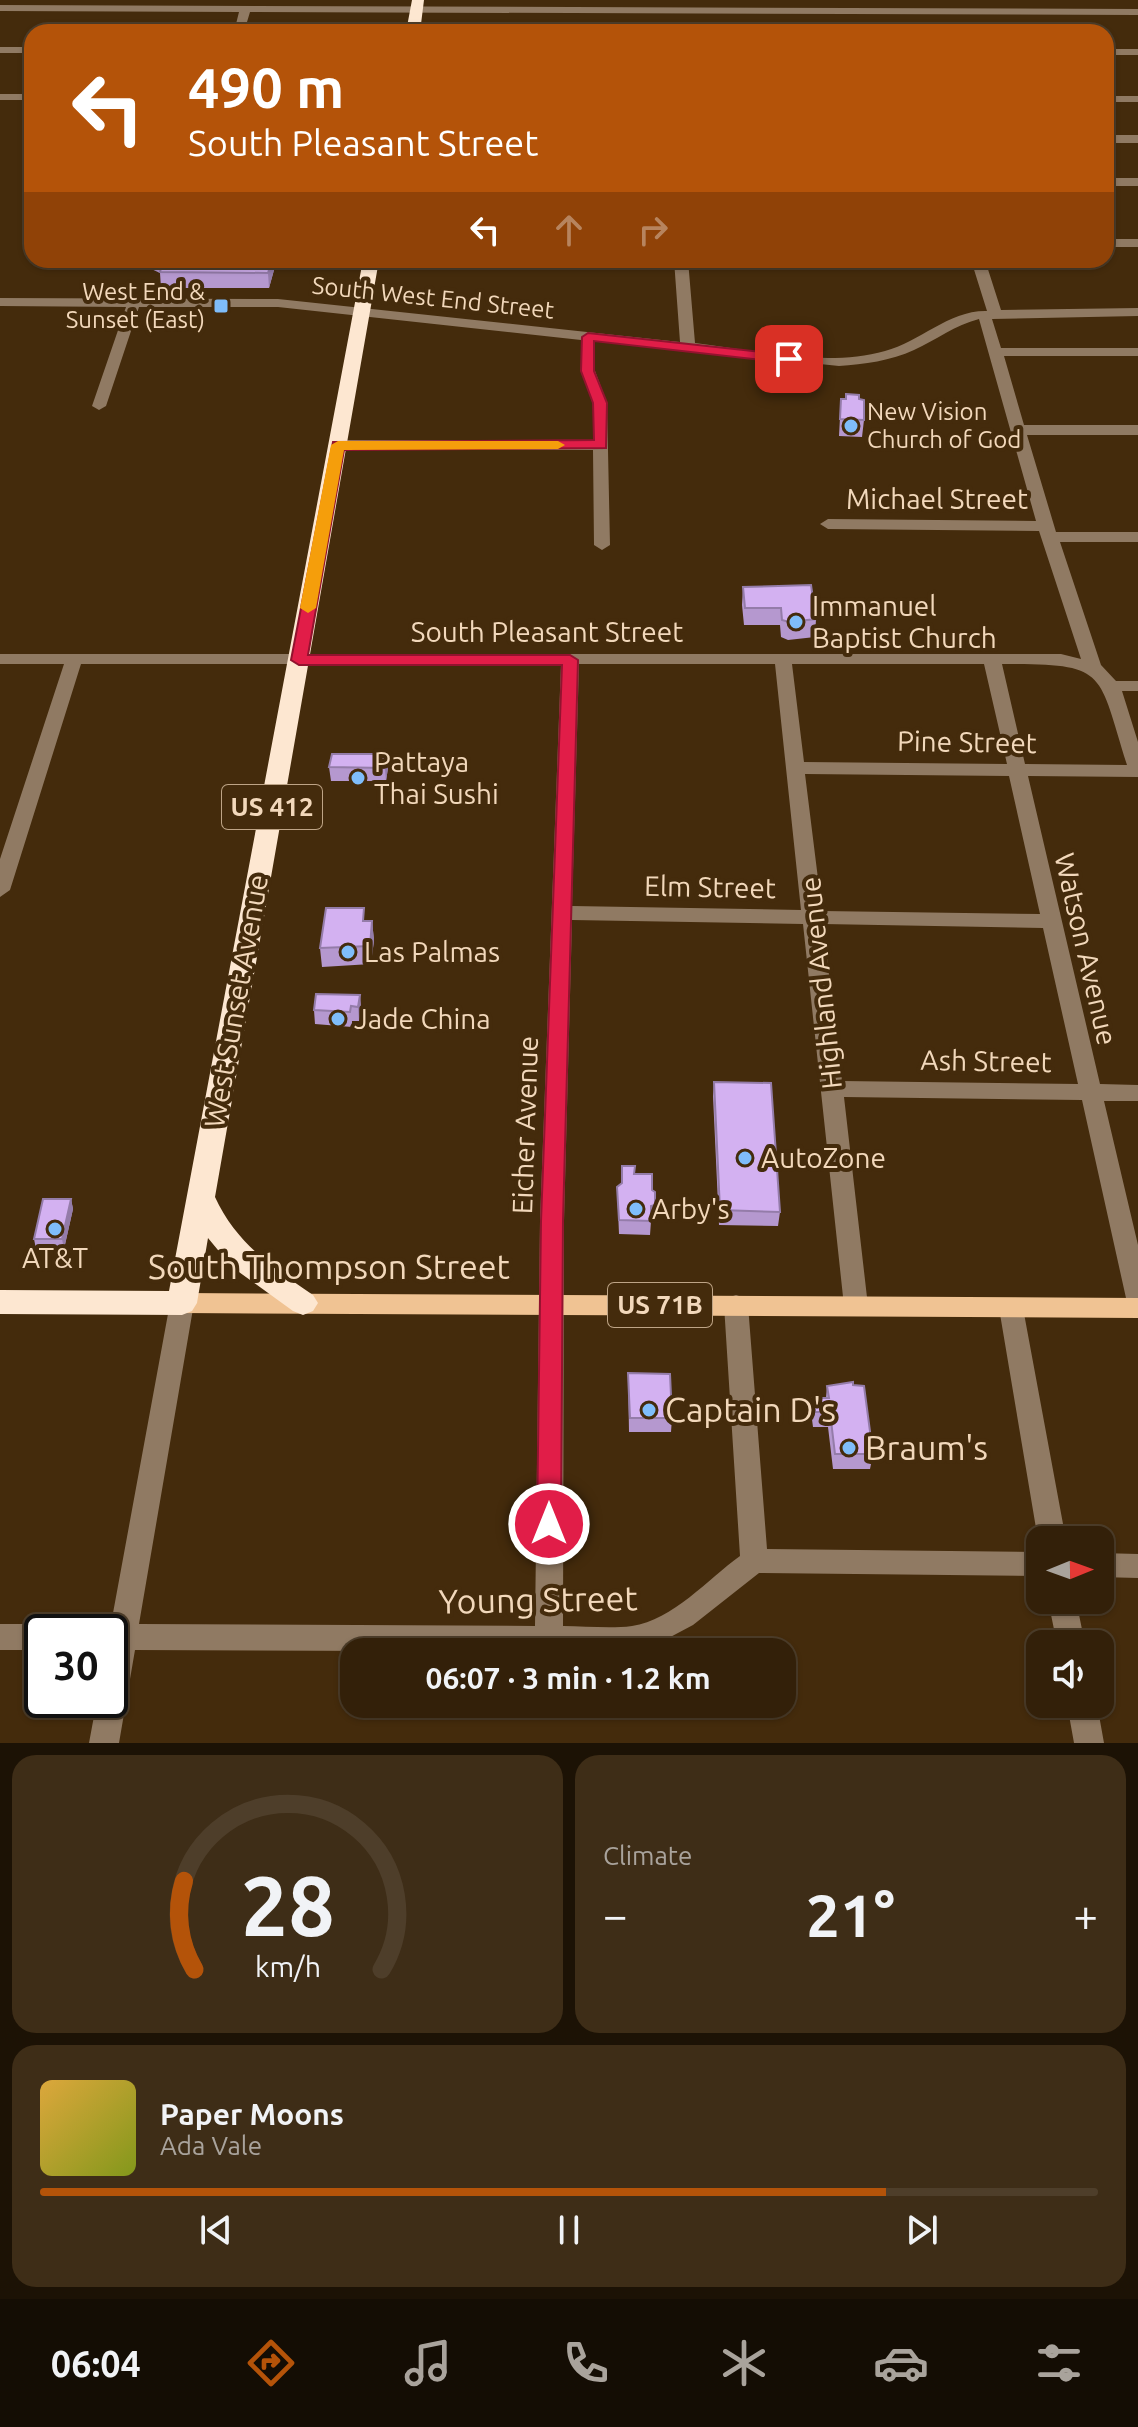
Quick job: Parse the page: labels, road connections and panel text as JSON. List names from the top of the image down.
{
  "streets": {
    "highway": [
      "US 412",
      "West Sunset Avenue",
      "South Thompson Street",
      "US 71B"
    ],
    "street": [
      "South West End Street",
      "Michael Street",
      "South Pleasant Street",
      "Pine Street",
      "Elm Street",
      "Watson Avenue",
      "Highland Avenue",
      "Ash Street",
      "Eicher Avenue",
      "Young Street"
    ]
  },
  "crossings": [
    ["South West End Street", "West Sunset Avenue"],
    ["South Pleasant Street", "Watson Avenue"],
    ["South Pleasant Street", "Highland Avenue"],
    ["South Pleasant Street", "West Sunset Avenue"],
    ["South Pleasant Street", "Eicher Avenue"],
    ["Pine Street", "Watson Avenue"],
    ["Pine Street", "Highland Avenue"],
    ["Elm Street", "Watson Avenue"],
    ["Elm Street", "Highland Avenue"],
    ["Elm Street", "Eicher Avenue"],
    ["Watson Avenue", "Ash Street"],
    ["Highland Avenue", "Ash Street"],
    ["Highland Avenue", "South Thompson Street"],
    ["West Sunset Avenue", "South Thompson Street"],
    ["Eicher Avenue", "South Thompson Street"]
  ],
  "places": {
    "transit": ["West End & Sunset (East)"],
    "other": [
      "New Vision Church of God",
      "Immanuel Baptist Church",
      "Pattaya Thai Sushi",
      "Las Palmas",
      "Jade China",
      "AutoZone",
      "Arby's",
      "AT&T",
      "Captain D's",
      "Braum's"
    ]
  },
  "north": "right",
  "page": {
    "turn": ["490 m", "South Pleasant Street"],
    "limit": "30",
    "trip": "06:07 · 3 min · 1.2 km",
    "tile": "Climate",
    "heat": ["−", "21°", "+"],
    "song": ["Paper Moons", "Ada Vale"],
    "tabs": "06:04",
    "gauge": ["28", "km/h"]
  }
}
